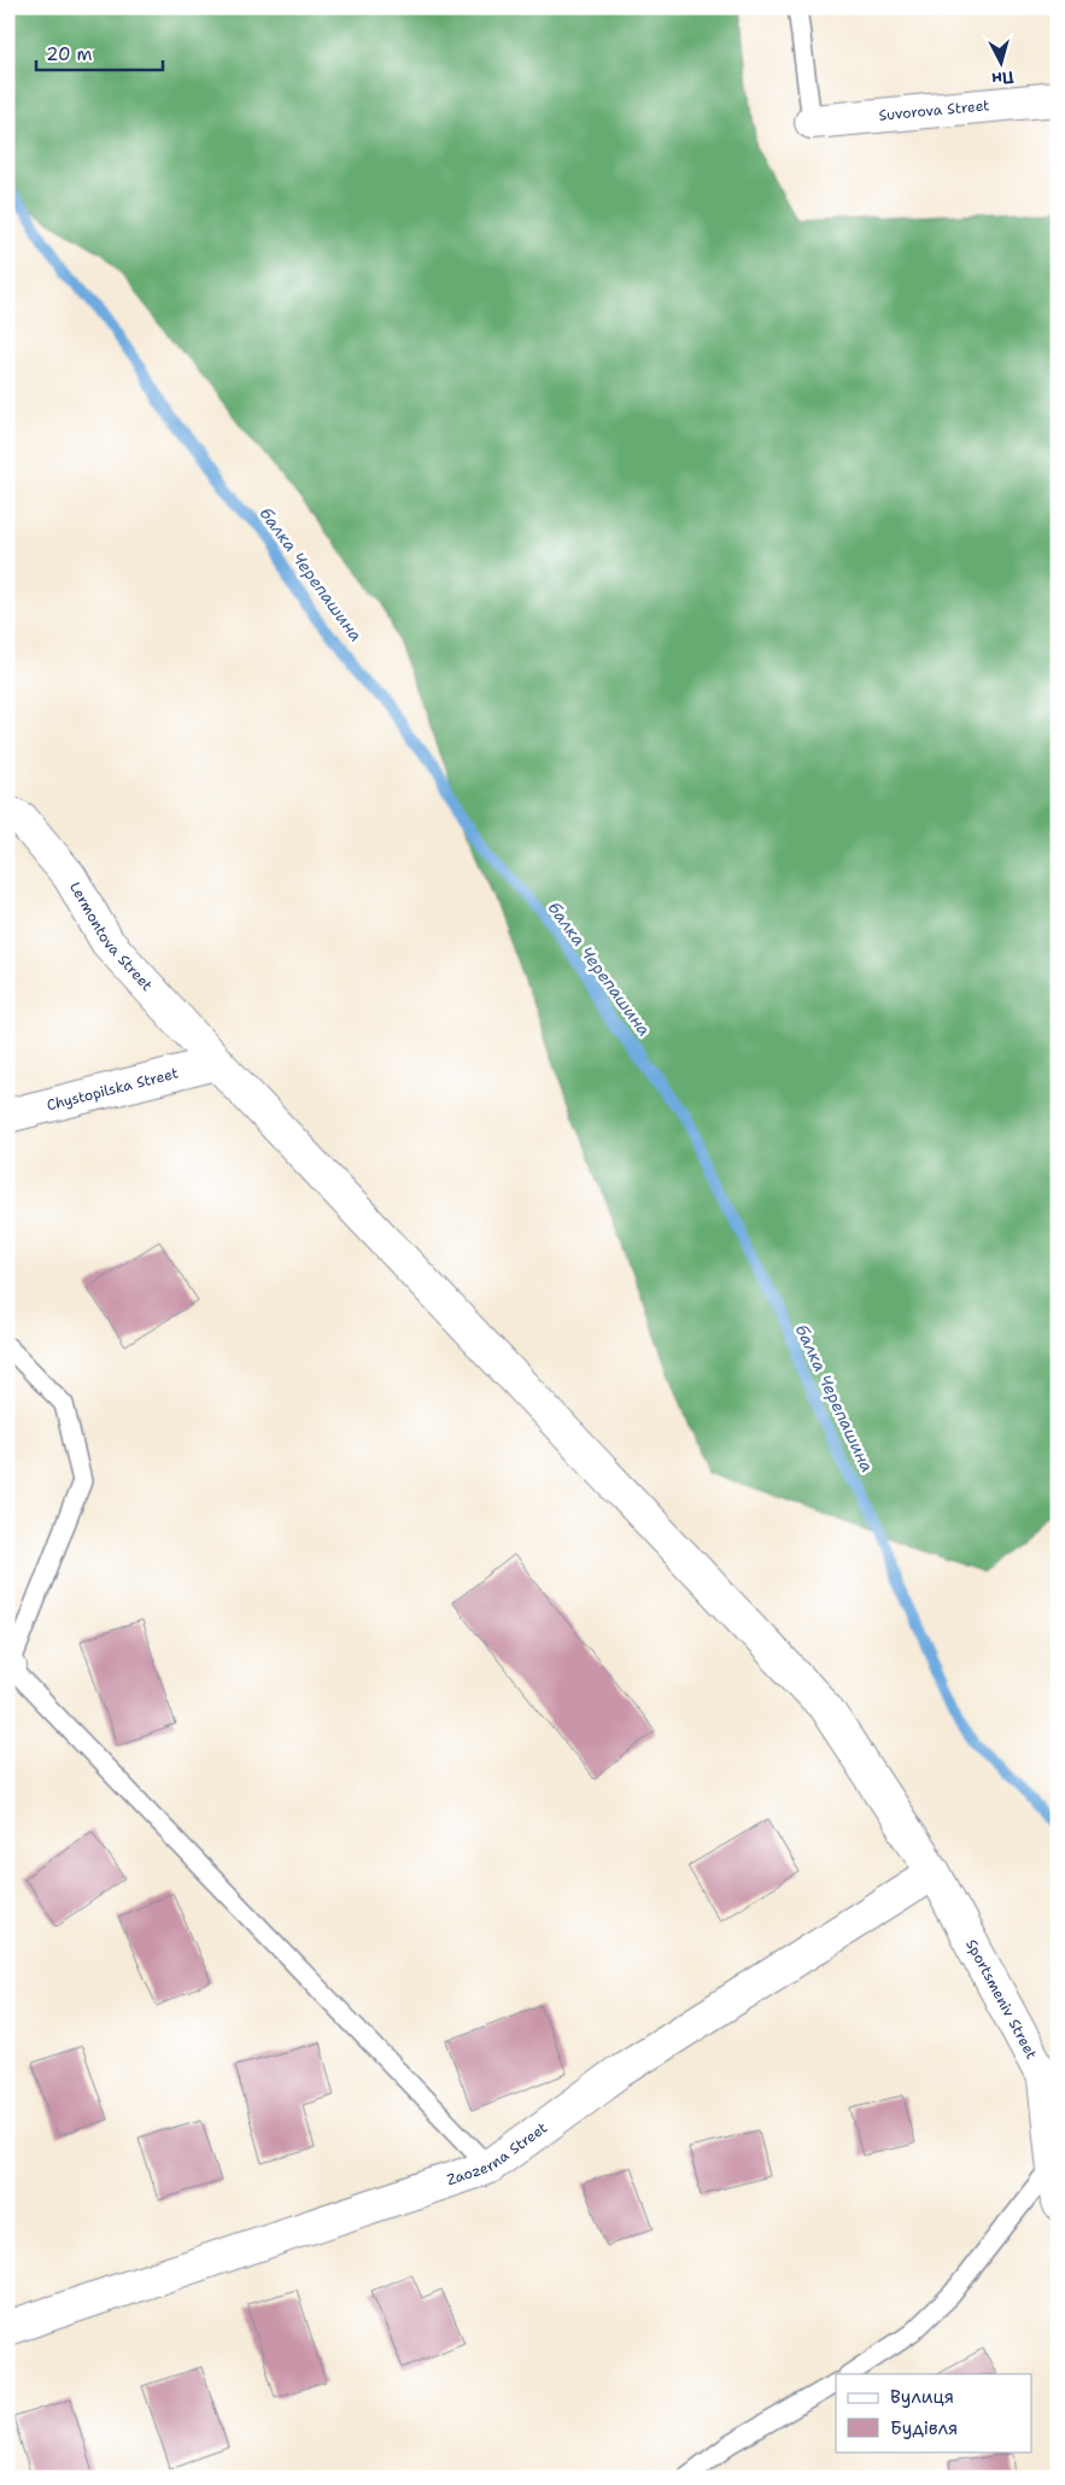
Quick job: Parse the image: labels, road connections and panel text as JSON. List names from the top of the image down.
{
  "streets": {
    "street": [
      "Suvorova Street",
      "Lermontova Street",
      "Chystopilska Street",
      "Sportsmeniv Street",
      "Zaozerna Street"
    ]
  },
  "crossings": [
    ["Lermontova Street", "Chystopilska Street"],
    ["Lermontova Street", "Sportsmeniv Street"],
    ["Lermontova Street", "Zaozerna Street"],
    ["Sportsmeniv Street", "Zaozerna Street"]
  ],
  "water": ["балка Черепашина"],
  "legend": ["Вулиця", "Будівля"],
  "scale_bar": "20 m",
  "north": "bottom"
}
